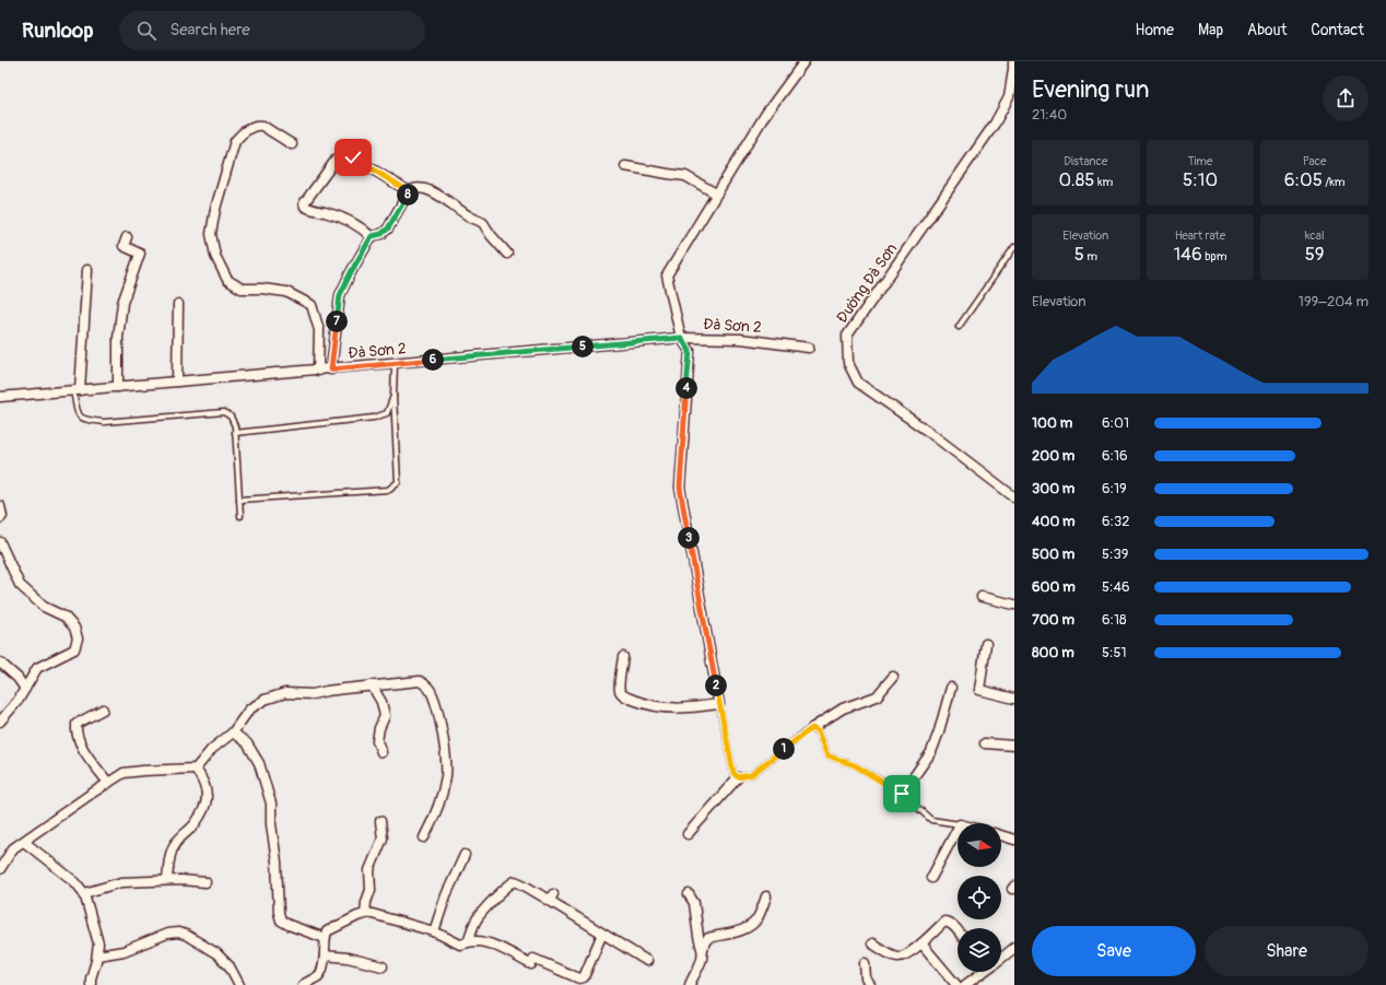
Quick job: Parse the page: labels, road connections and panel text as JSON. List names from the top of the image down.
{
  "streets": {
    "street": ["Đường Đà Sơn", "Đà Sơn 2"]
  },
  "north": "right",
  "page": {
    "header": "Runloop",
    "search": "Search here",
    "nav": [
      "Home",
      "Map",
      "About",
      "Contact"
    ],
    "heading": ["Evening run", "21:40"],
    "stats": [
      ["Distance", "0.85 km"],
      ["Time", "5:10"],
      ["Pace", "6:05 /km"],
      ["Elevation", "5 m"],
      ["Heart rate", "146 bpm"],
      ["kcal", "59"]
    ],
    "pins": [
      "8",
      "7",
      "5",
      "6",
      "4",
      "3",
      "2",
      "1"
    ],
    "chart": ["Elevation", "199–204 m"],
    "list": [
      {
        "name": "100 m",
        "note": "6:01"
      },
      {
        "name": "200 m",
        "note": "6:16"
      },
      {
        "name": "300 m",
        "note": "6:19"
      },
      {
        "name": "400 m",
        "note": "6:32"
      },
      {
        "name": "500 m",
        "note": "5:39"
      },
      {
        "name": "600 m",
        "note": "5:46"
      },
      {
        "name": "700 m",
        "note": "6:18"
      },
      {
        "name": "800 m",
        "note": "5:51"
      }
    ],
    "buttons": ["Save", "Share"]
  }
}
